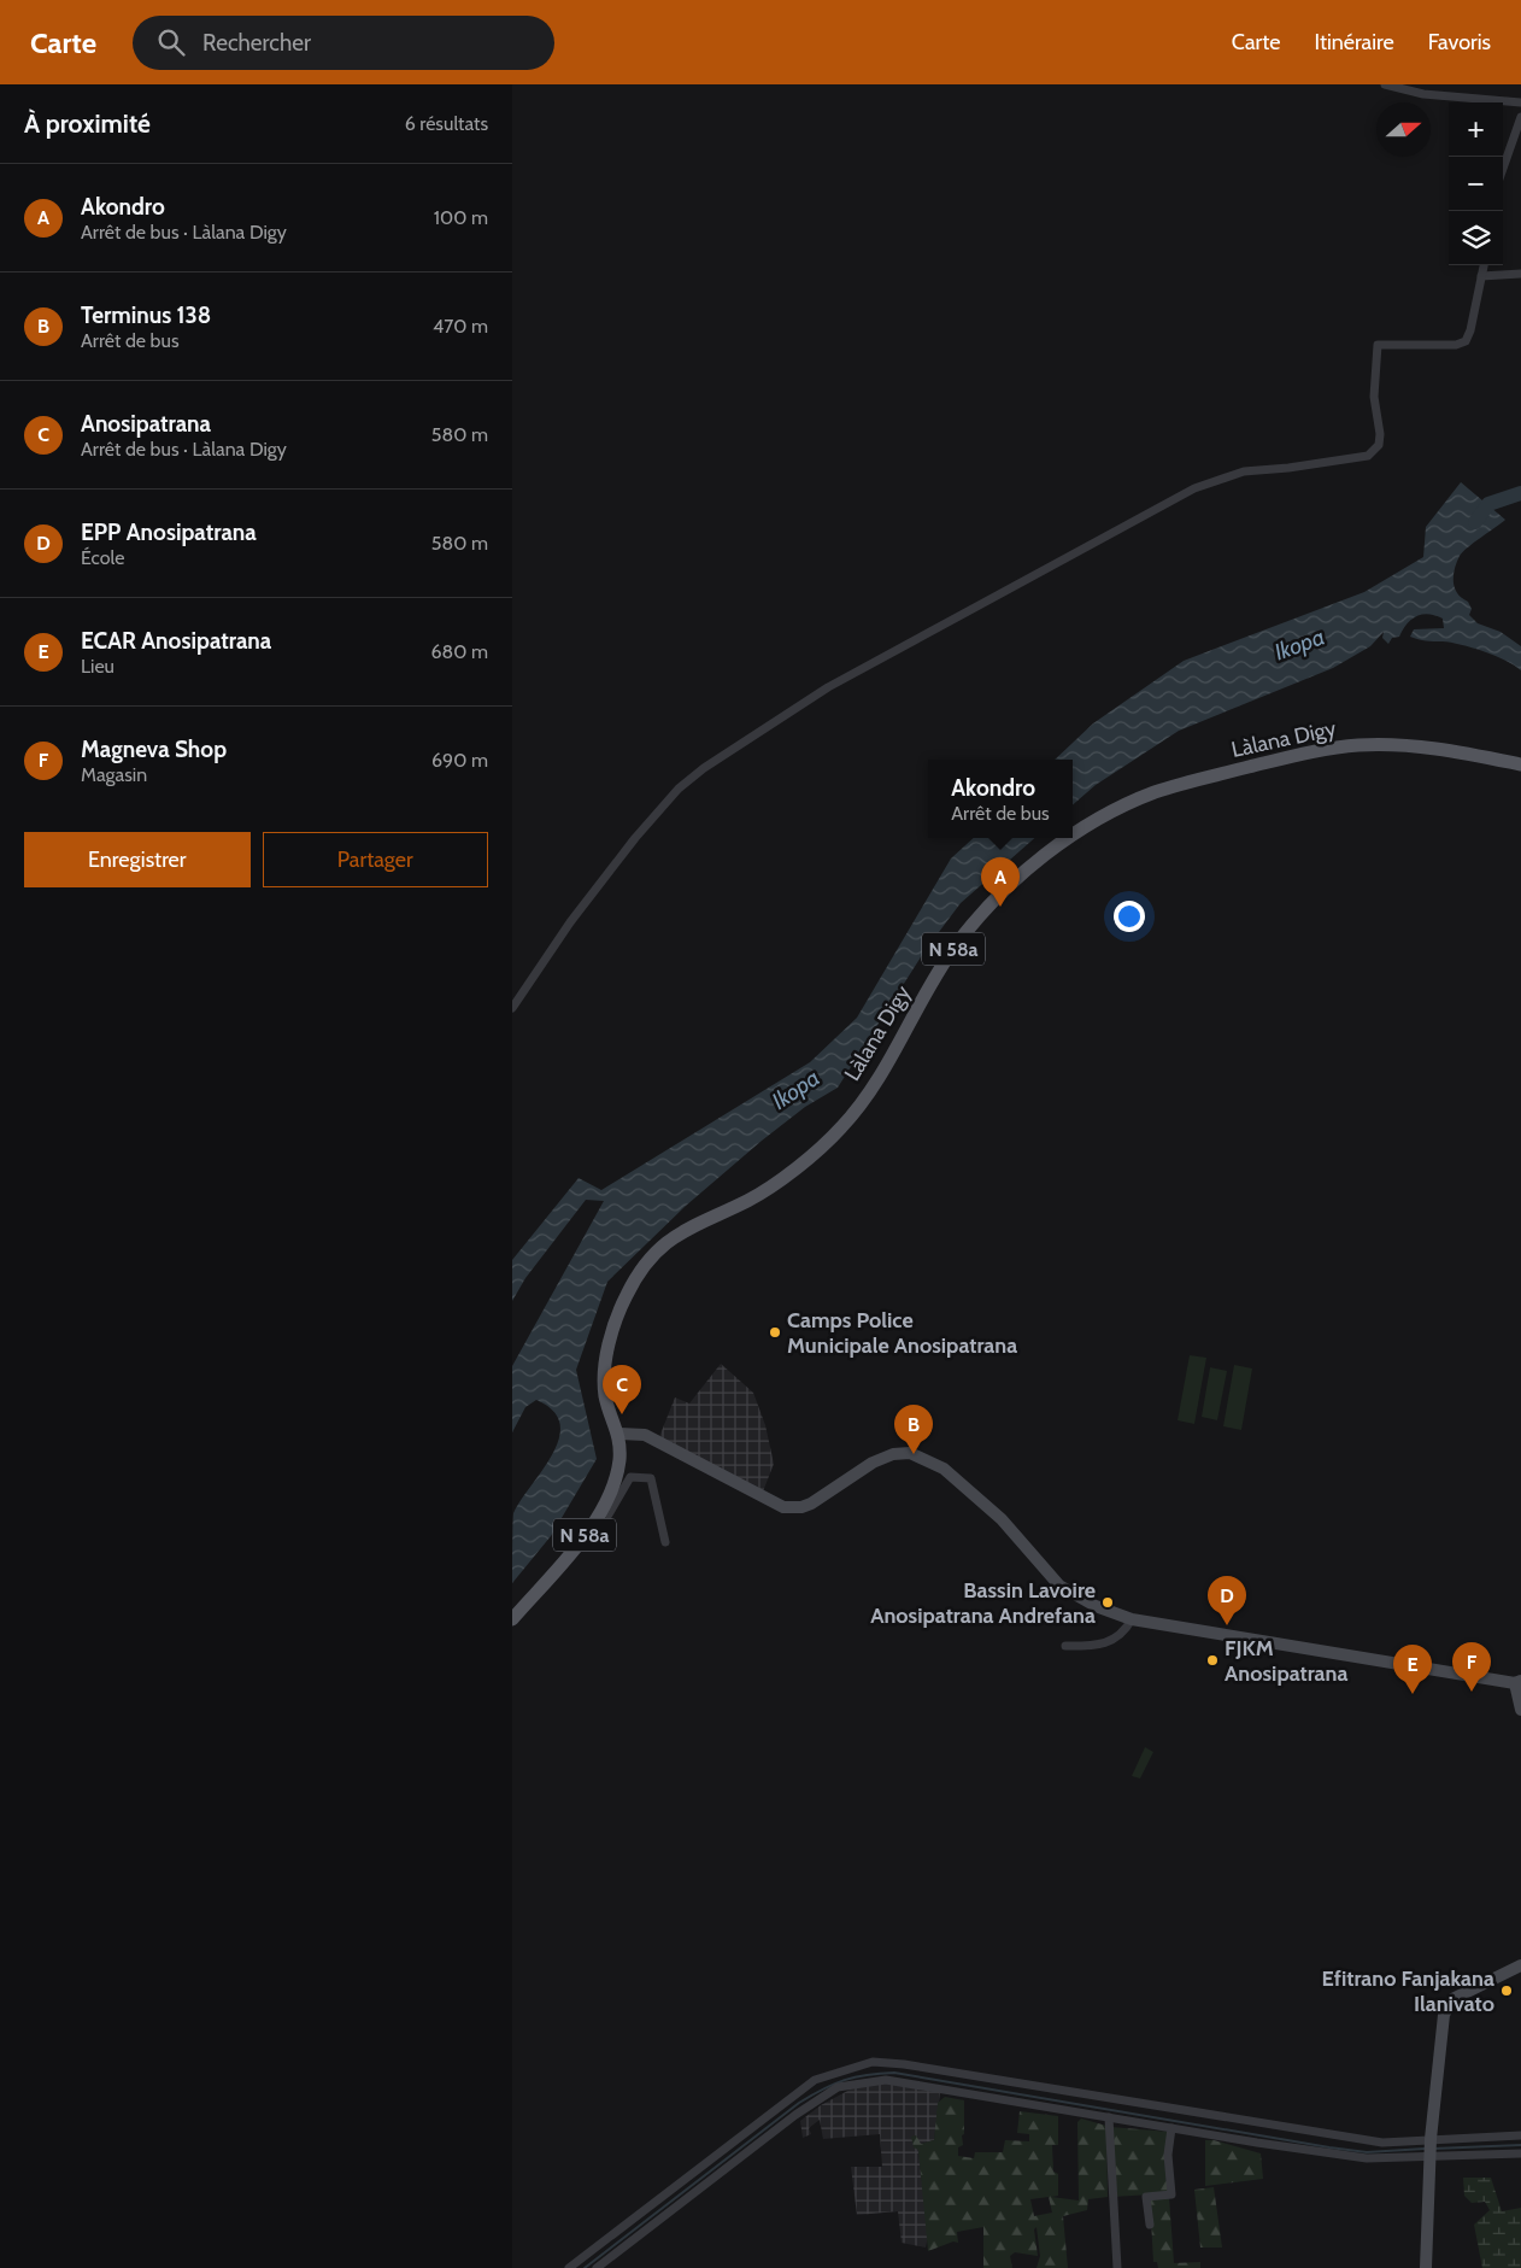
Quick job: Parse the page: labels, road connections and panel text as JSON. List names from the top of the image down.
{
  "streets": {
    "main road": ["Làlana Digy", "N 58a"]
  },
  "water": ["Ikopa"],
  "places": [
    "Camps Police Municipale Anosipatrana",
    "Bassin Lavoire Anosipatrana Andrefana",
    "FJKM Anosipatrana",
    "Efitrano Fanjakana Ilanivato"
  ],
  "north": "right",
  "page": {
    "header": "Carte",
    "search": "Rechercher",
    "nav": ["Carte", "Itinéraire", "Favoris"],
    "heading": ["À proximité", "6 résultats"],
    "map_buttons": ["+", "−"],
    "list": [
      {
        "mark": "A",
        "name": "Akondro",
        "note": "Arrêt de bus · Làlana Digy",
        "value": "100 m"
      },
      {
        "mark": "B",
        "name": "Terminus 138",
        "note": "Arrêt de bus",
        "value": "470 m"
      },
      {
        "mark": "C",
        "name": "Anosipatrana",
        "note": "Arrêt de bus · Làlana Digy",
        "value": "580 m"
      },
      {
        "mark": "D",
        "name": "EPP Anosipatrana",
        "note": "École",
        "value": "580 m"
      },
      {
        "mark": "E",
        "name": "ECAR Anosipatrana",
        "note": "Lieu",
        "value": "680 m"
      },
      {
        "mark": "F",
        "name": "Magneva Shop",
        "note": "Magasin",
        "value": "690 m"
      }
    ],
    "popup": ["Akondro", "Arrêt de bus"],
    "buttons": ["Enregistrer", "Partager"],
    "pins": [
      "A",
      "C",
      "B",
      "D",
      "F",
      "E"
    ]
  }
}
